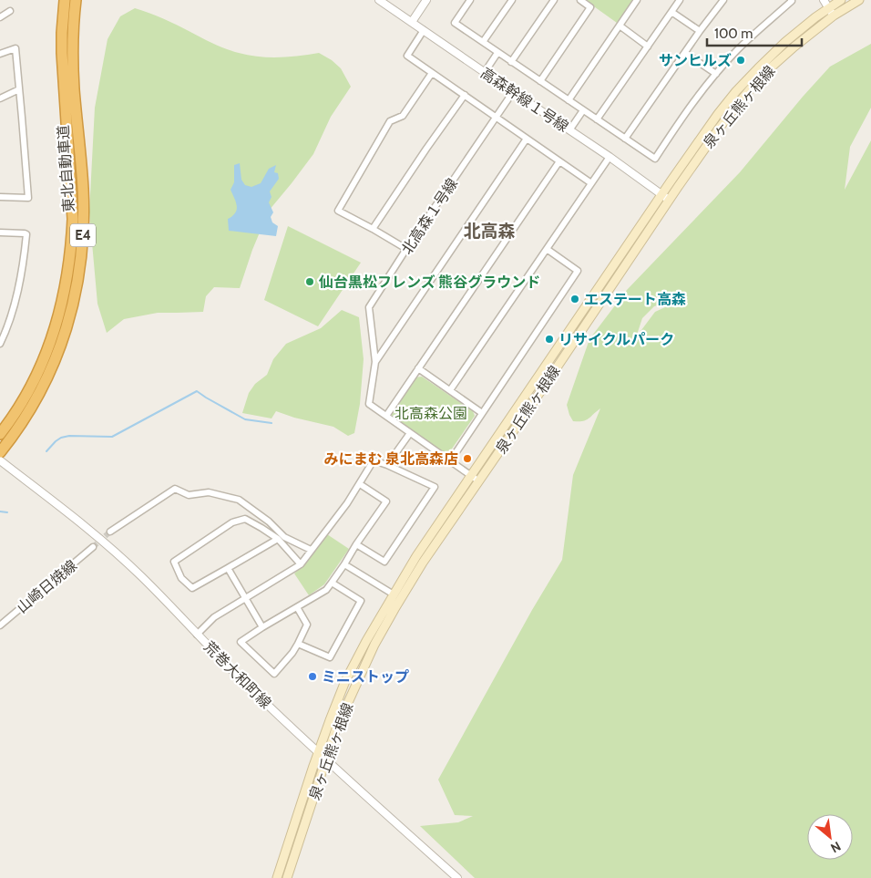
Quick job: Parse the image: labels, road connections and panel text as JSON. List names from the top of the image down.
{
  "streets": {
    "highway": ["東北自動車道", "E4"],
    "main road": ["泉ヶ丘熊ヶ根線"],
    "street": [
      "高森幹線１号線",
      "北高森１号線",
      "山崎日焼線",
      "荒巻大和町線"
    ]
  },
  "crossings": [
    ["高森幹線１号線", "泉ヶ丘熊ヶ根線"],
    ["高森幹線１号線", "北高森１号線"],
    ["泉ヶ丘熊ヶ根線", "北高森１号線"],
    ["泉ヶ丘熊ヶ根線", "荒巻大和町線"]
  ],
  "districts": ["北高森"],
  "parks": ["北高森公園"],
  "places": [
    "サンヒルズ",
    "仙台黒松フレンズ 熊谷グラウンド",
    "エステート高森",
    "リサイクルパーク",
    "みにまむ 泉北高森店",
    "ミニストップ"
  ],
  "scale_bar": "100 m",
  "north": "bottom right"
}
